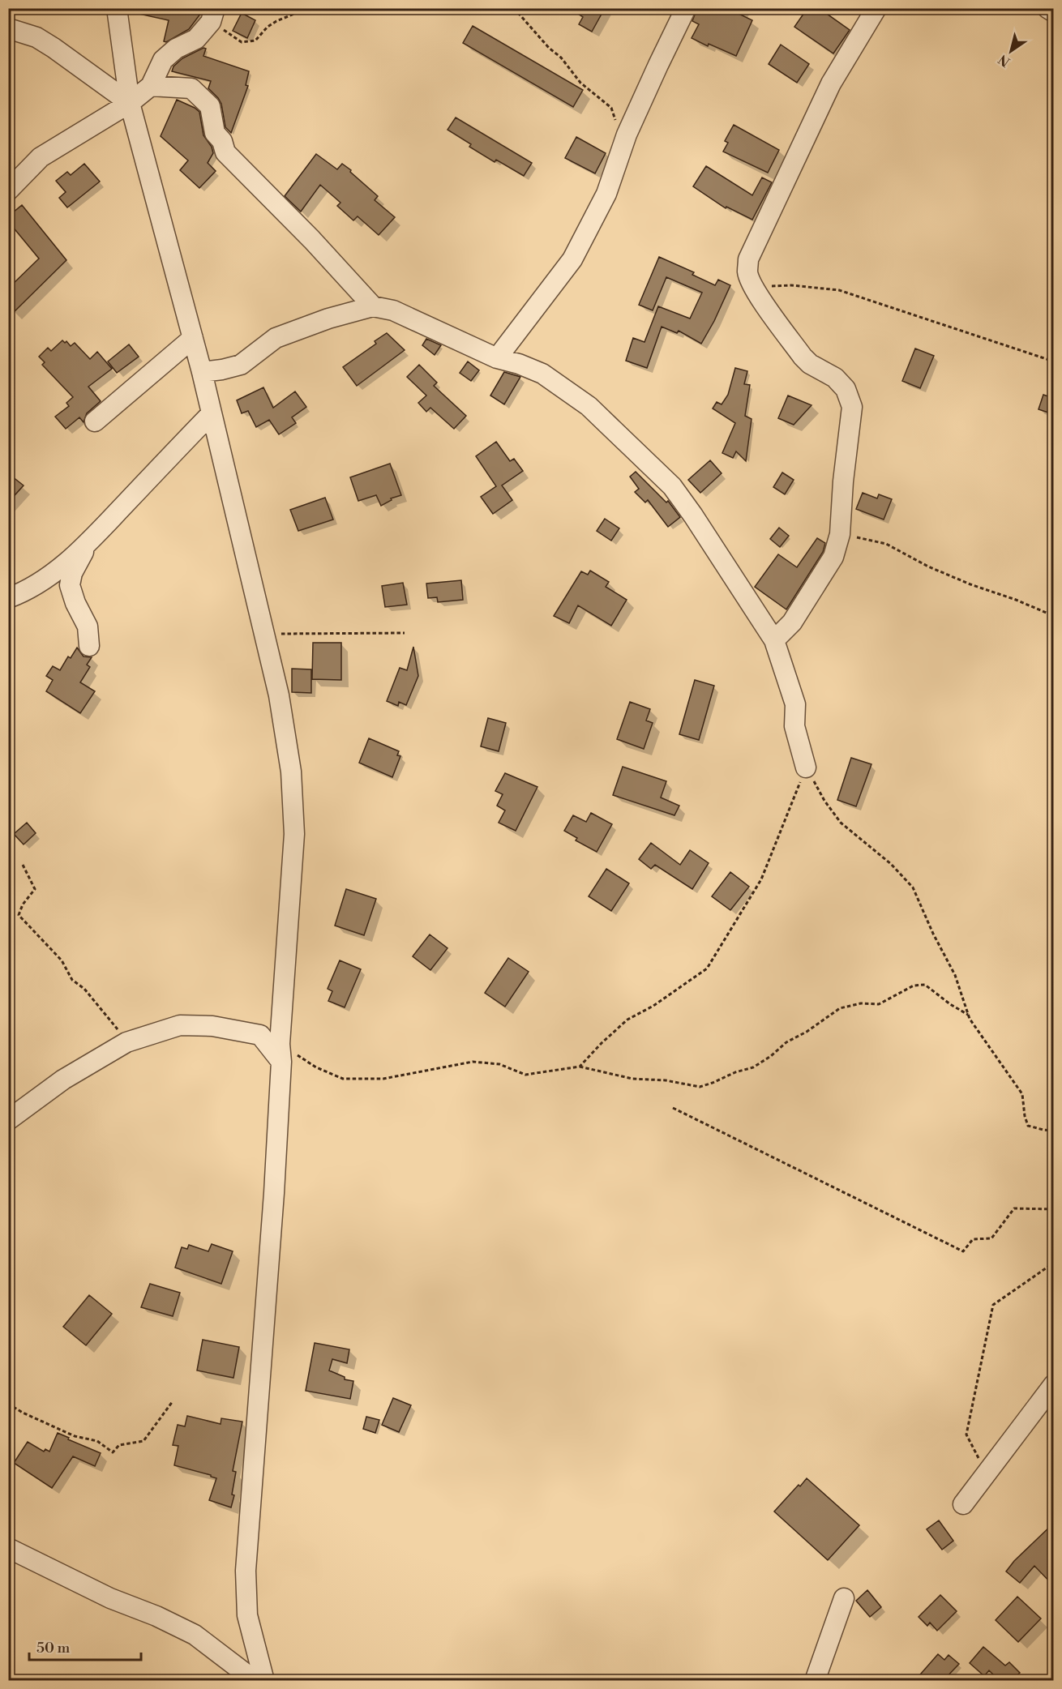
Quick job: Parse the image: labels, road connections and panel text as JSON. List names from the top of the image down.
{
  "scale_bar": "50 m",
  "north": "bottom left"
}
